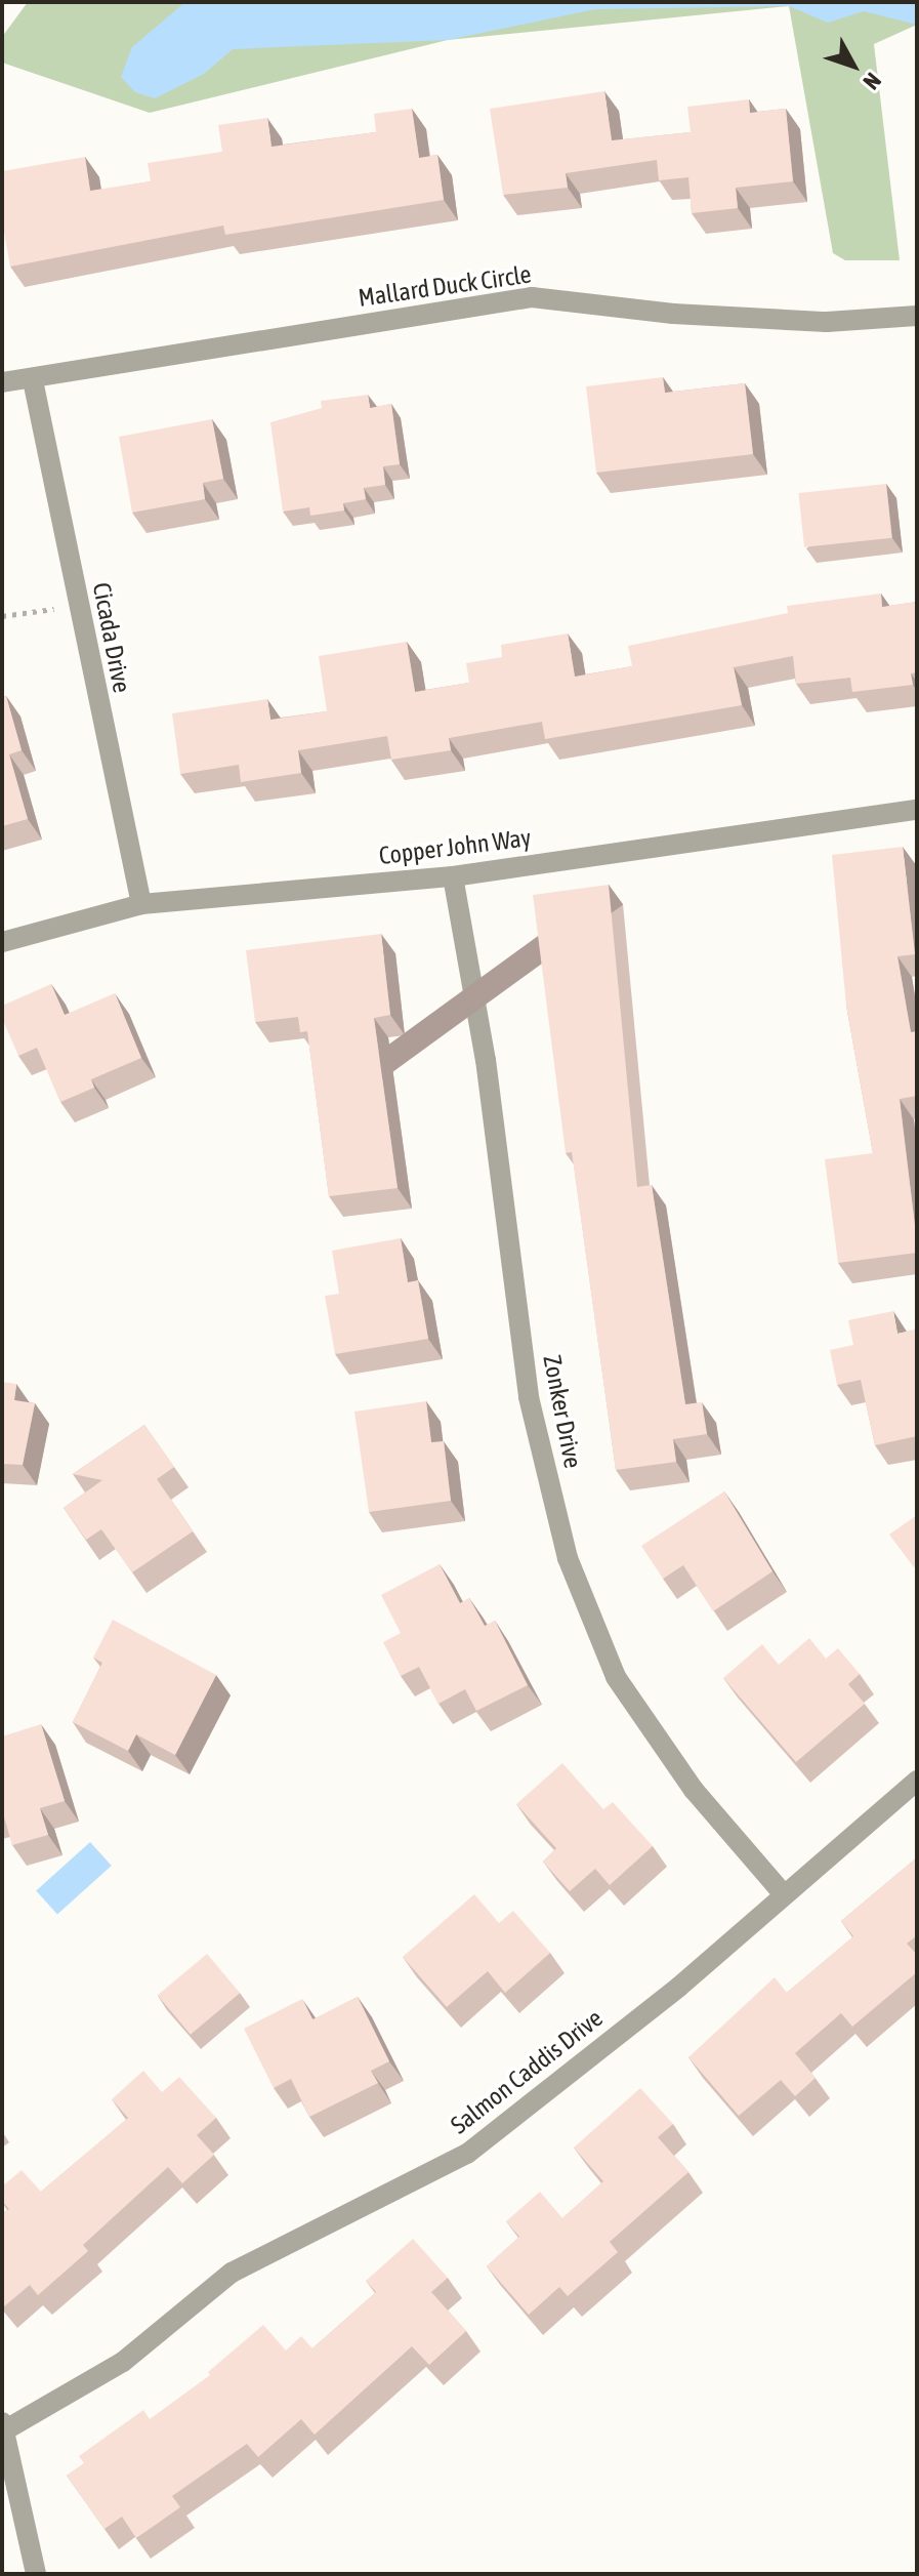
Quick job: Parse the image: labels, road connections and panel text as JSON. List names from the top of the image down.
{
  "streets": {
    "street": [
      "Mallard Duck Circle",
      "Cicada Drive",
      "Copper John Way",
      "Zonker Drive",
      "Salmon Caddis Drive"
    ]
  },
  "crossings": [
    ["Mallard Duck Circle", "Cicada Drive"],
    ["Cicada Drive", "Copper John Way"],
    ["Copper John Way", "Zonker Drive"],
    ["Zonker Drive", "Salmon Caddis Drive"]
  ],
  "north": "bottom right"
}
